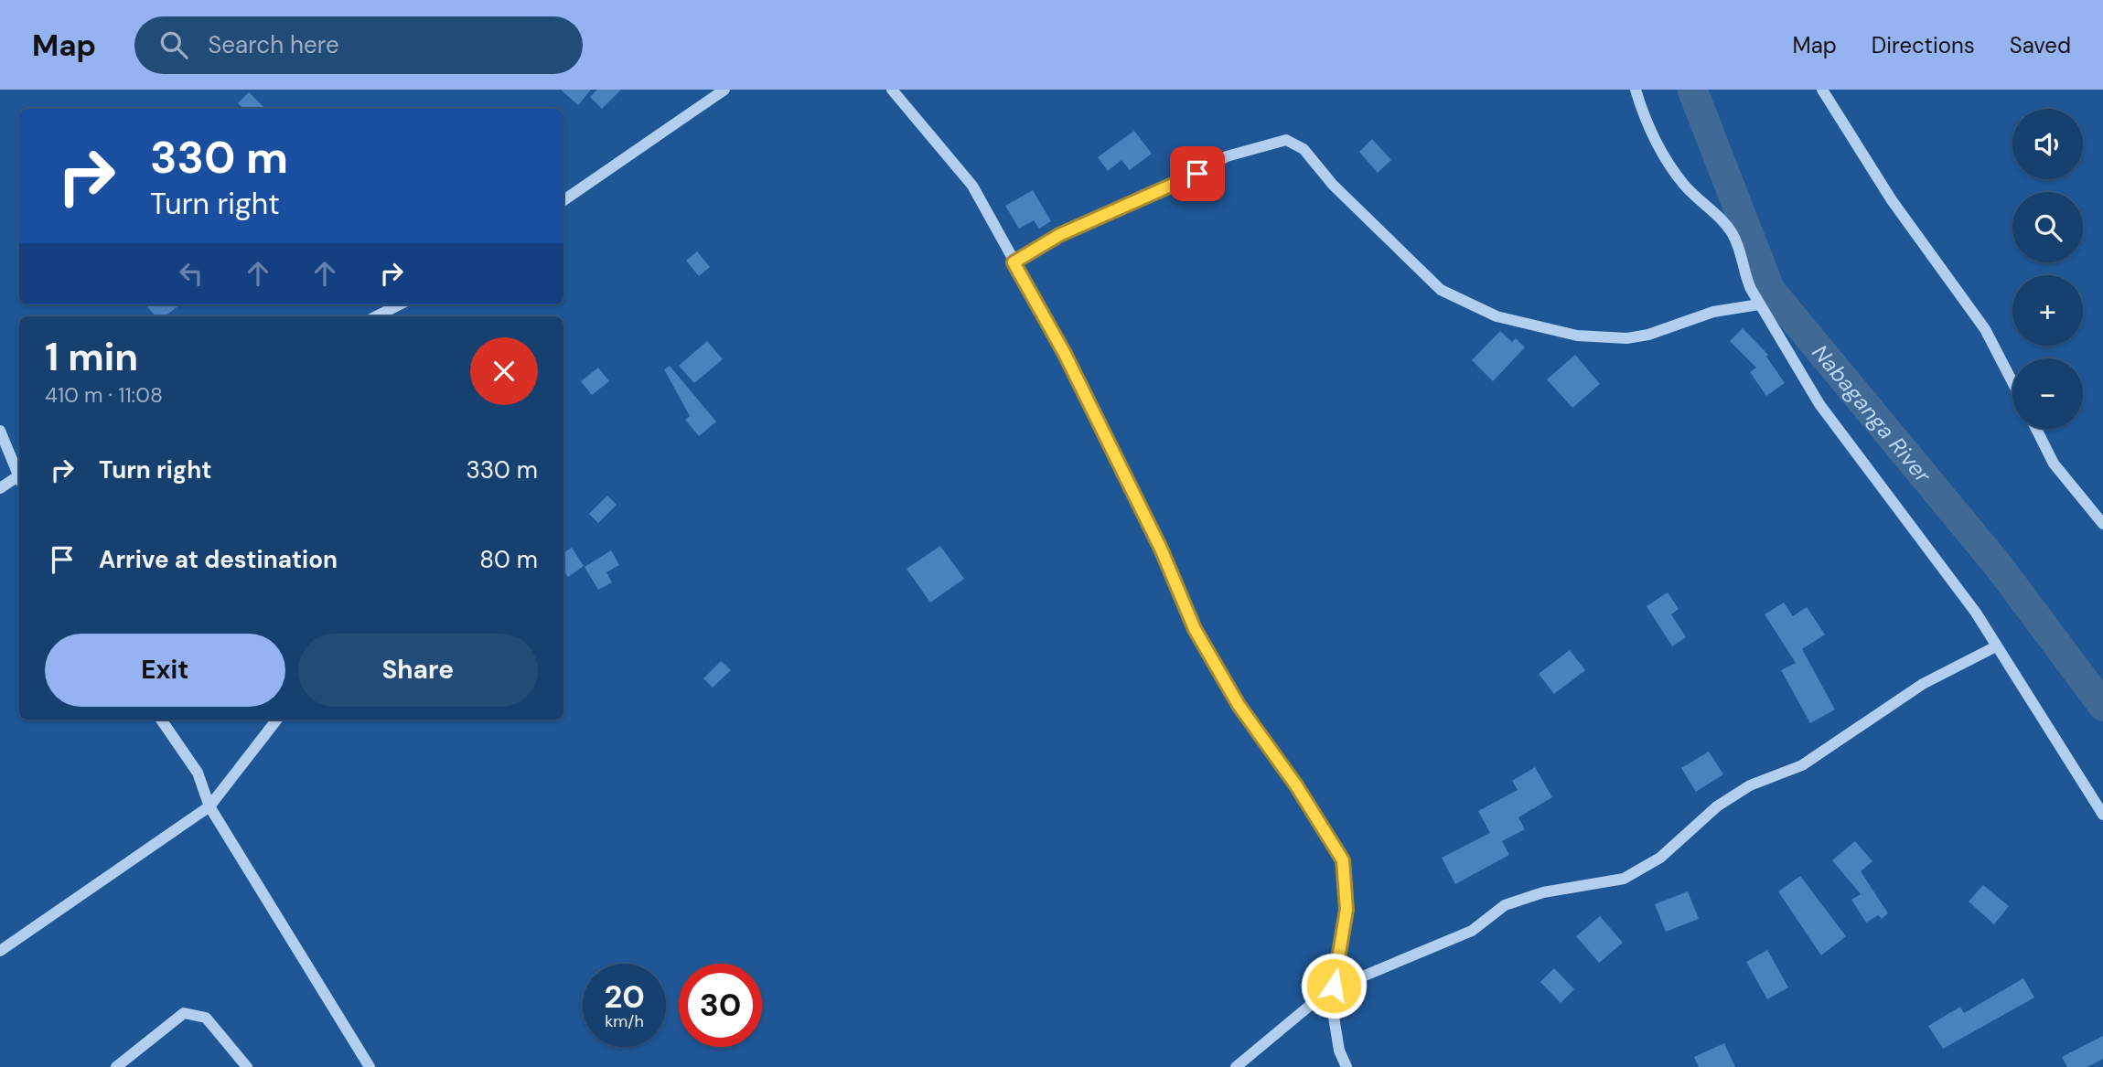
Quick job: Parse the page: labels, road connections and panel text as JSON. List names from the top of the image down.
{
  "water": ["Nabaganga River"],
  "page": {
    "header": "Map",
    "search": "Search here",
    "nav": ["Map", "Directions", "Saved"],
    "map_buttons": ["+", "−"],
    "turn": ["330 m", "Turn right"],
    "heading": ["1 min", "410 m · 11:08"],
    "list": [
      {
        "name": "Turn right",
        "value": "330 m"
      },
      {
        "name": "Arrive at destination",
        "value": "80 m"
      }
    ],
    "buttons": ["Exit", "Share"],
    "speed": "20 km/h",
    "limit": "30"
  }
}
